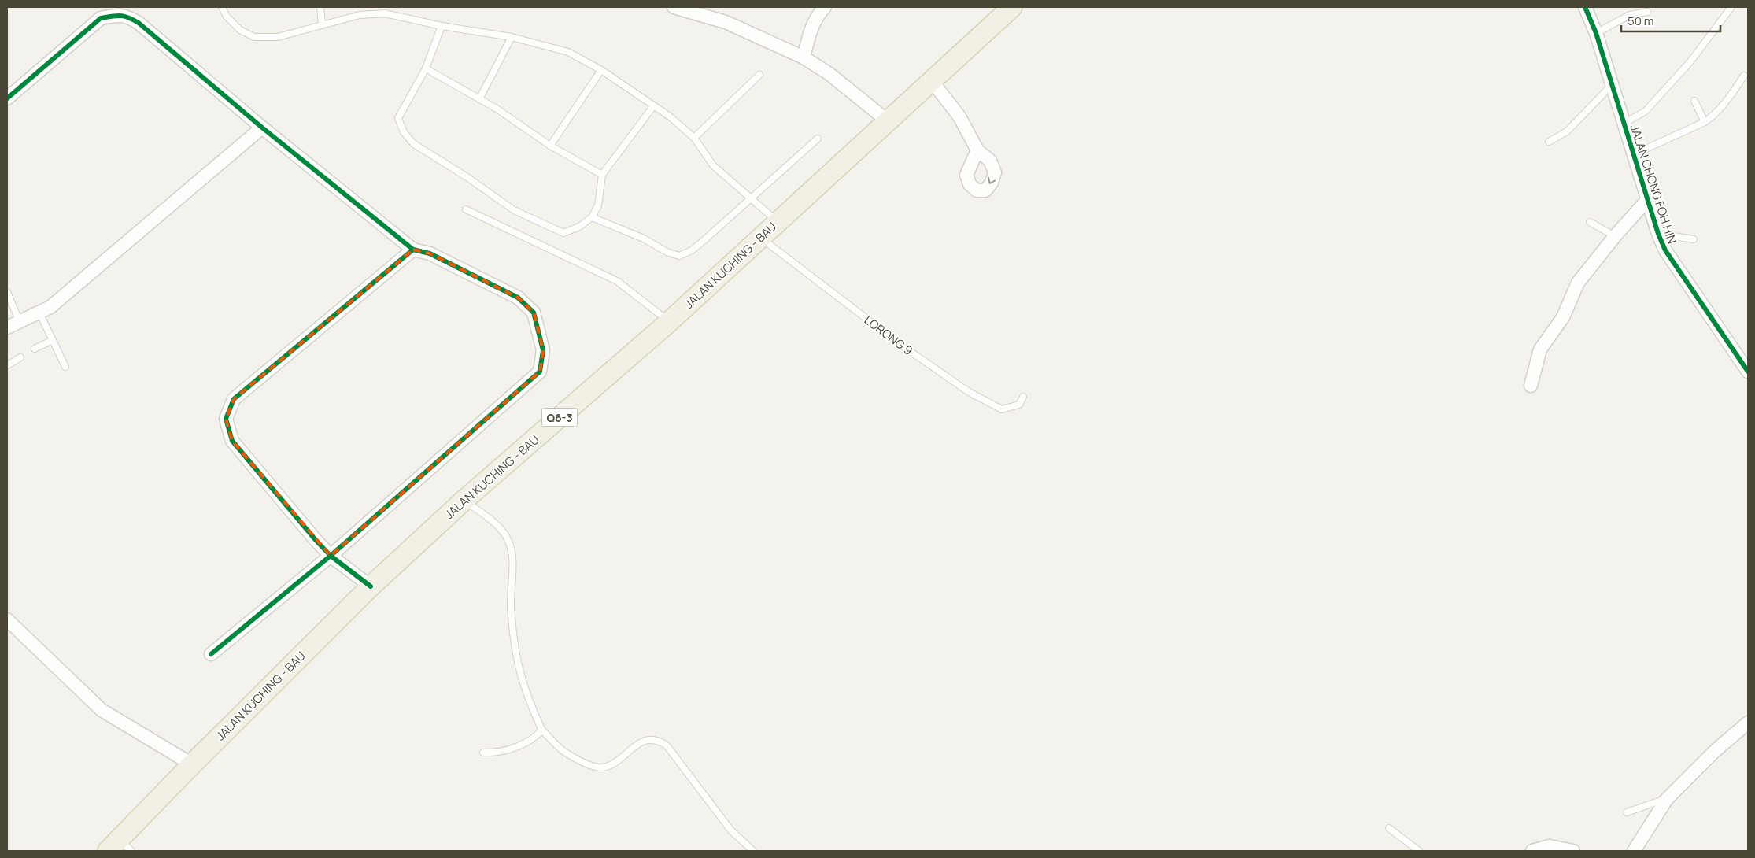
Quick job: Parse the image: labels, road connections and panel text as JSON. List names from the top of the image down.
{
  "streets": {
    "main road": ["JALAN KUCHING - BAU", "Q6-3"],
    "street": ["JALAN CHONG FOH HIN"],
    "lane": ["LORONG 9"]
  },
  "crossings": [
    ["JALAN KUCHING - BAU", "LORONG 9"]
  ],
  "scale_bar": "50 m"
}
